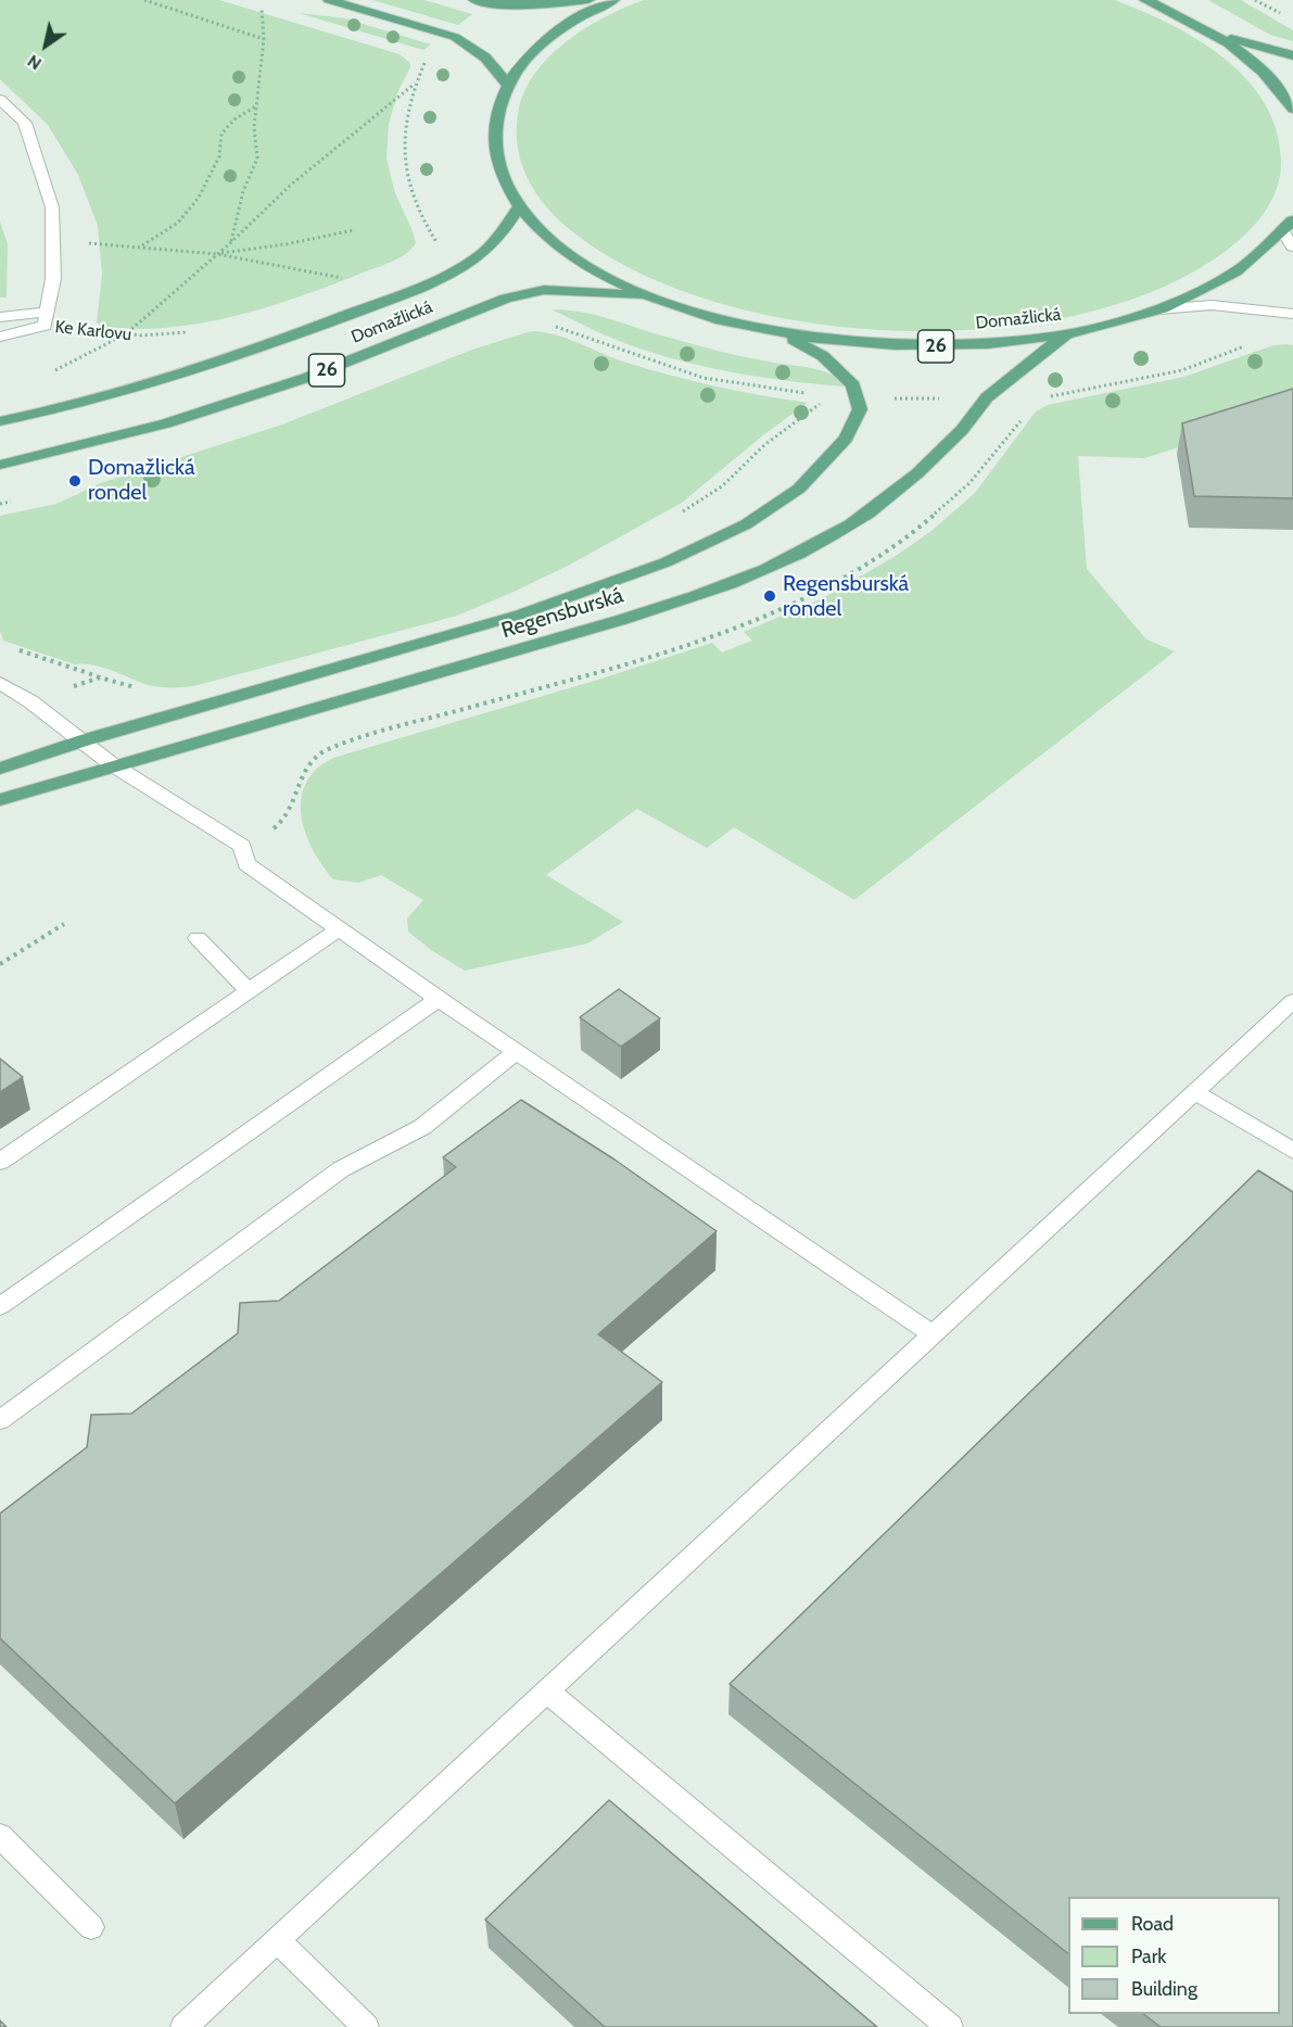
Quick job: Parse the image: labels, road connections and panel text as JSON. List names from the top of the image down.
{
  "streets": {
    "main road": ["Domažlická", "26", "Regensburská"],
    "street": ["Ke Karlovu"]
  },
  "crossings": [
    ["Domažlická", "Regensburská"]
  ],
  "places": ["Domažlická rondel", "Regensburská rondel"],
  "legend": ["Road", "Park", "Building"],
  "north": "bottom left"
}
